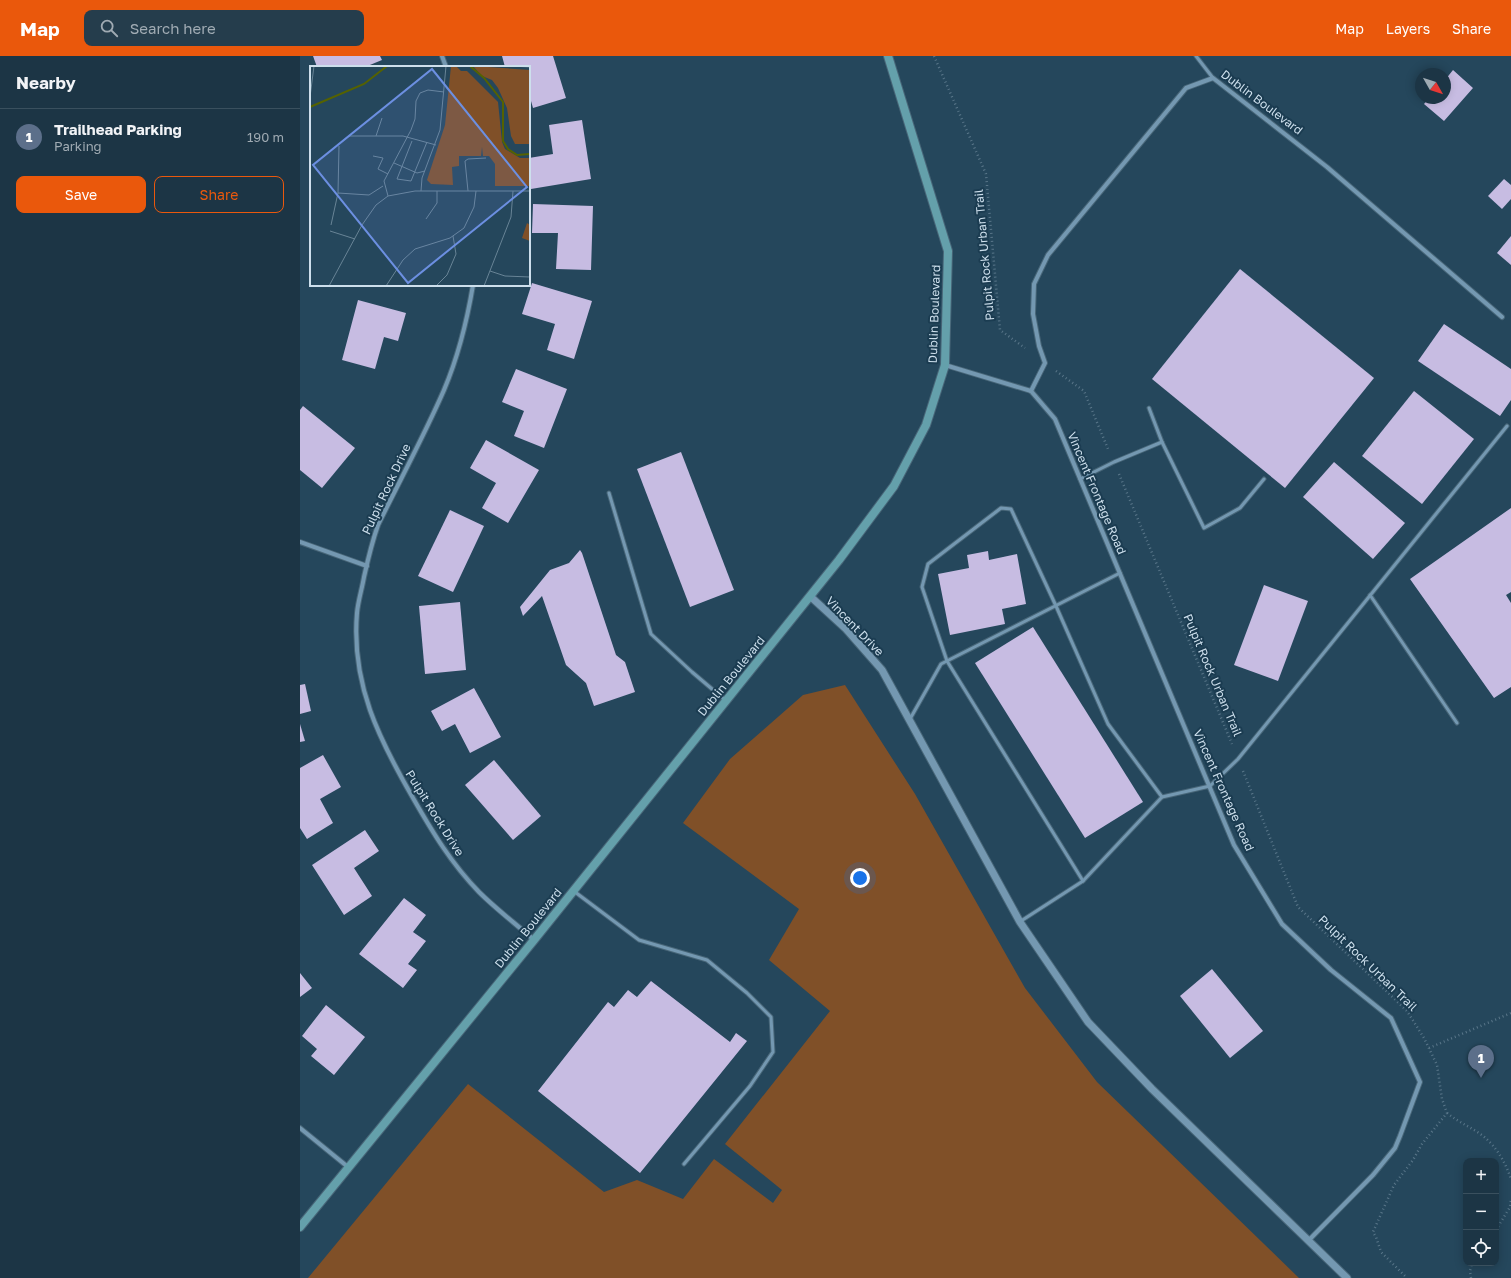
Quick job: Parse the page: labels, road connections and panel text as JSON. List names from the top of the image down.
{
  "streets": {
    "main road": ["Dublin Boulevard"],
    "street": ["Pulpit Rock Drive", "Vincent Frontage Road", "Vincent Drive"],
    "path": ["Pulpit Rock Urban Trail"]
  },
  "crossings": [
    ["Dublin Boulevard", "Pulpit Rock Urban Trail"],
    ["Dublin Boulevard", "Pulpit Rock Drive"],
    ["Dublin Boulevard", "Vincent Drive"],
    ["Vincent Frontage Road", "Vincent Drive"]
  ],
  "north": "bottom right",
  "page": {
    "header": "Map",
    "search": "Search here",
    "nav": ["Map", "Layers", "Share"],
    "heading": "Nearby",
    "list": [
      {
        "mark": "1",
        "name": "Trailhead Parking",
        "note": "Parking",
        "value": "190 m"
      }
    ],
    "buttons": ["Save", "Share"],
    "pins": "1",
    "map_buttons": ["+", "−"]
  }
}
